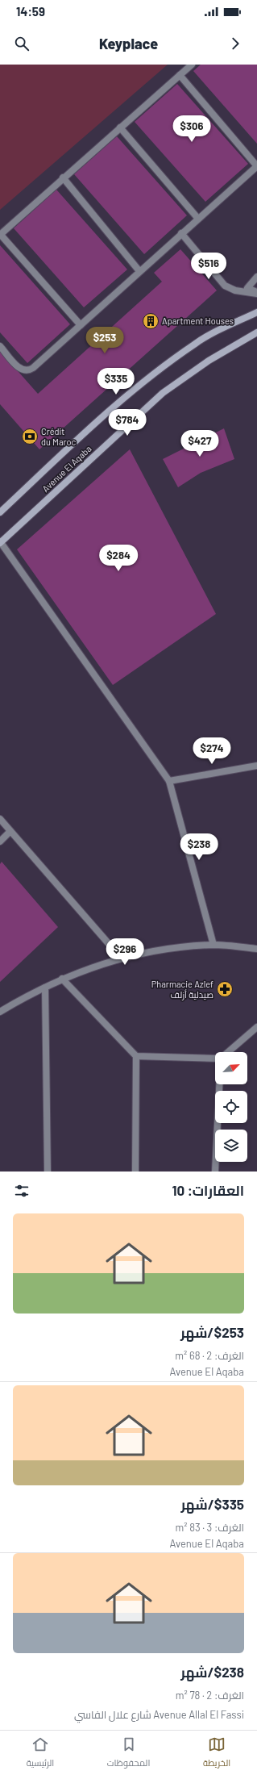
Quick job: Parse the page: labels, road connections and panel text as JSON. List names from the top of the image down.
{
  "streets": {
    "main road": ["Avenue El Aqaba"]
  },
  "places": {
    "building": ["Apartment Houses"],
    "bank": ["Crédit du Maroc"],
    "pharmacy": ["Pharmacie Azlef صيدلية أزلف"]
  },
  "north": "top right",
  "page": {
    "status": "14:59",
    "header": "Keyplace",
    "price": [
      "$306",
      "$516",
      "$253",
      "$335",
      "$784",
      "$427",
      "$284",
      "$274",
      "$238",
      "$296"
    ],
    "heading": "العقارات: 10",
    "list": [
      {
        "name": "$253/شهر",
        "note": "الغرف: 2 · 68 m² · Avenue El Aqaba"
      },
      {
        "name": "$335/شهر",
        "note": "الغرف: 3 · 83 m² · Avenue El Aqaba"
      },
      {
        "name": "$238/شهر",
        "note": "الغرف: 2 · 78 m² · Avenue Allal El Fassi شارع علال الفاسي"
      }
    ],
    "tabs": ["الخريطة", "المحفوظات", "الرئيسية"]
  }
}
